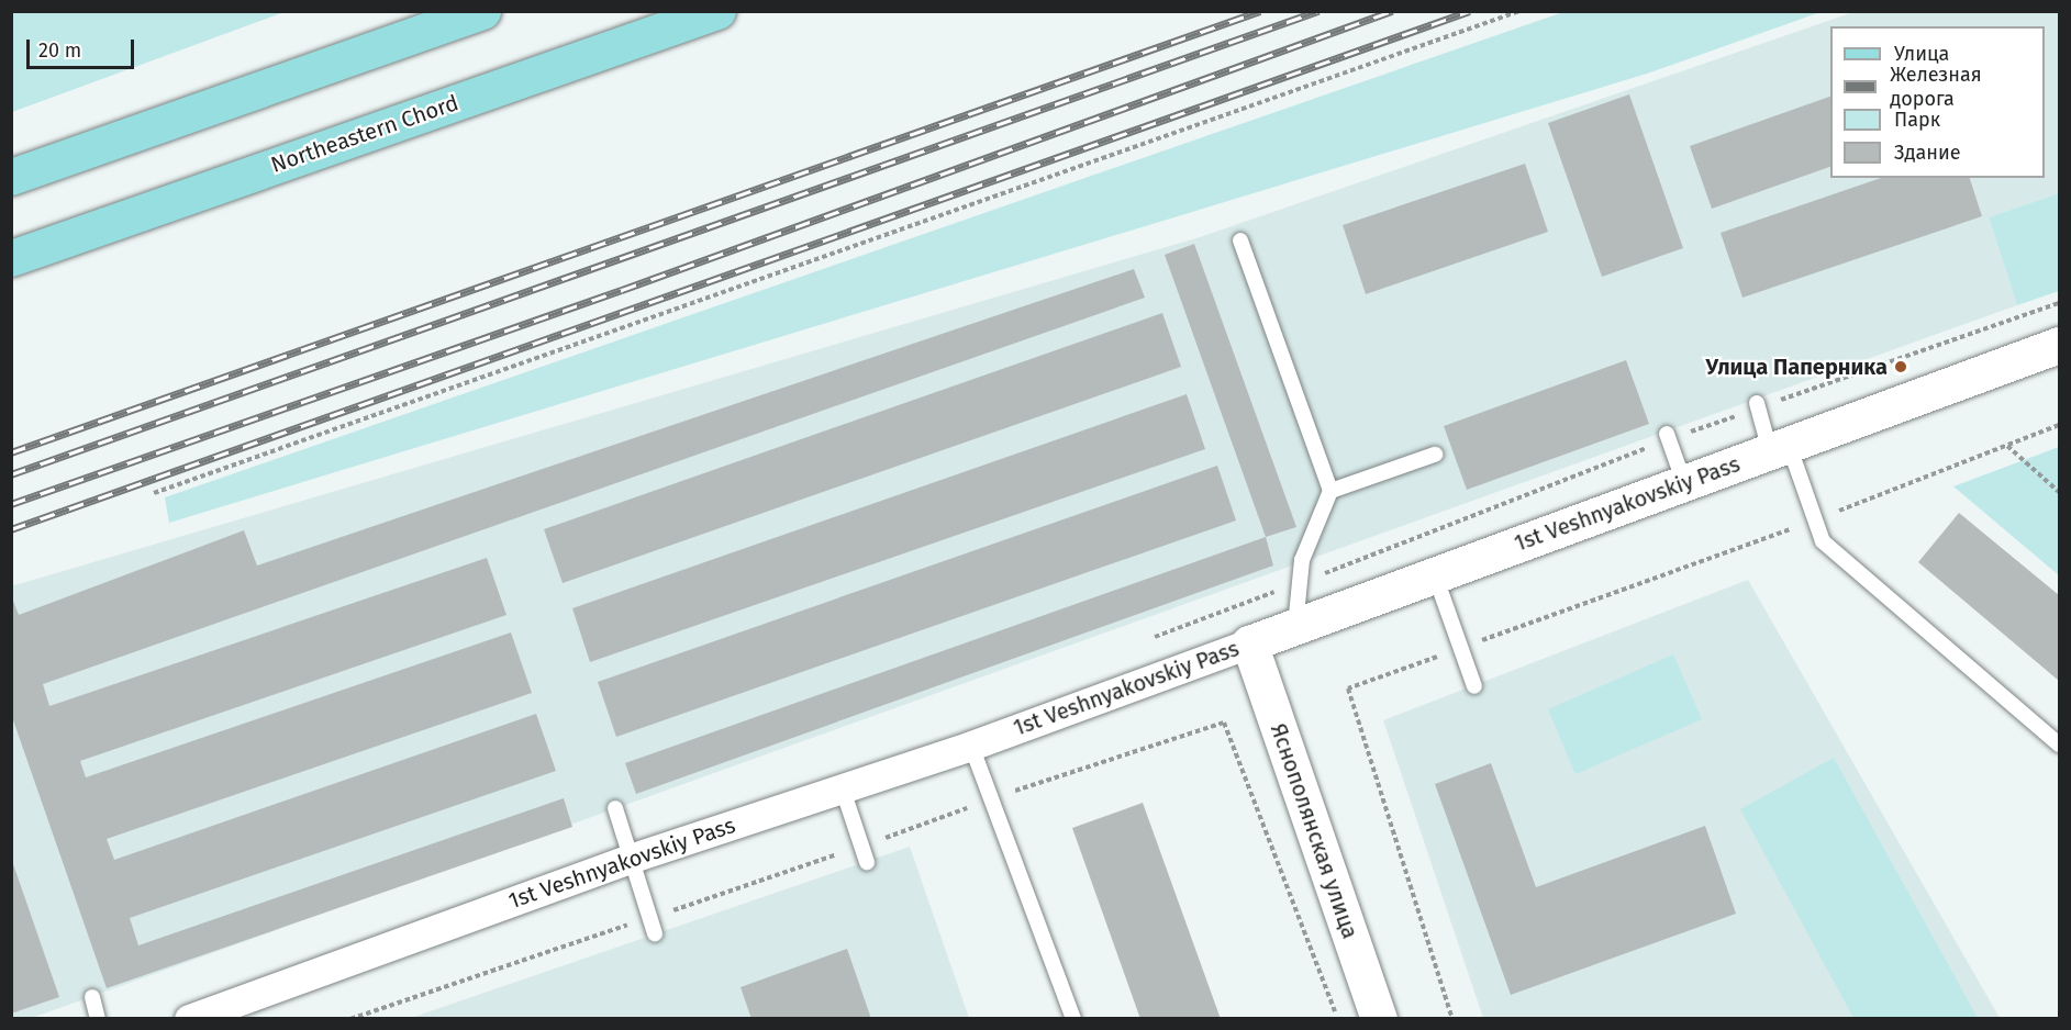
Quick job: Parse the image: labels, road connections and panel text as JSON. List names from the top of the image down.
{
  "streets": {
    "main road": ["Northeastern Chord"],
    "street": ["1st Veshnyakovskiy Pass", "Яснополянская улица"]
  },
  "crossings": [
    ["1st Veshnyakovskiy Pass", "Яснополянская улица"]
  ],
  "places": ["Улица Паперника"],
  "legend": [
    "Улица",
    "Железная дорога",
    "Парк",
    "Здание"
  ],
  "scale_bar": "20 m"
}
